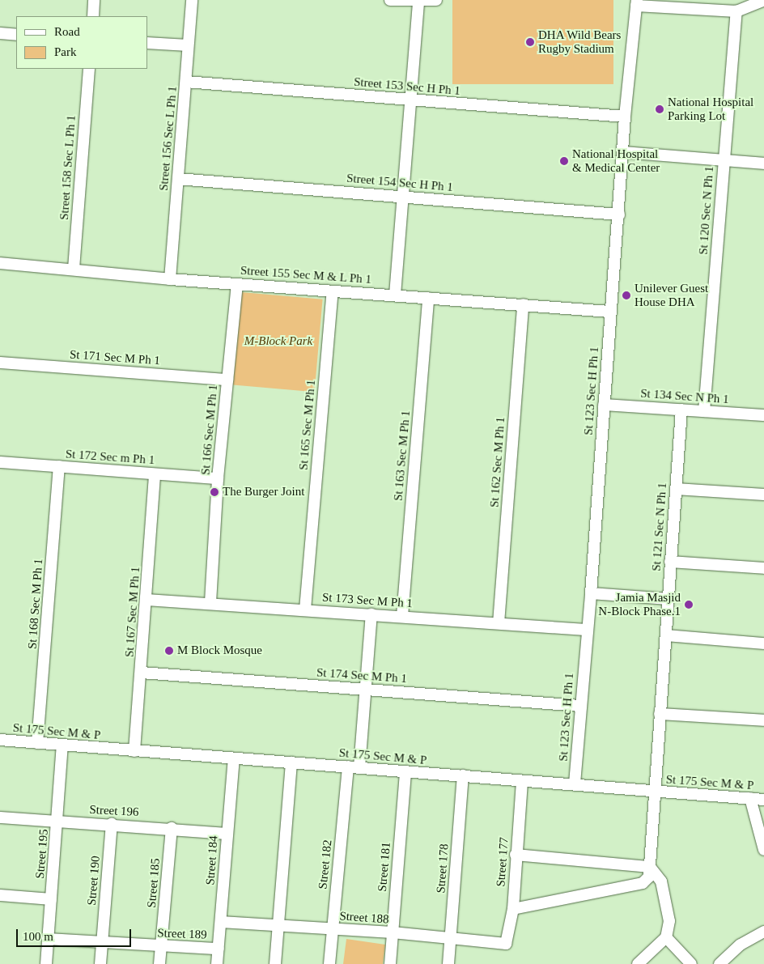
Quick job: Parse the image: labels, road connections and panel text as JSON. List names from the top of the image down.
{
  "streets": {
    "street": [
      "Street 153 Sec H Ph 1",
      "Street 156 Sec L Ph 1",
      "Street 158 Sec L Ph 1",
      "Street 154 Sec H Ph 1",
      "St 120 Sec N Ph 1",
      "Street 155 Sec M & L Ph 1",
      "St 171 Sec M Ph 1",
      "St 123 Sec H Ph 1",
      "St 134 Sec N Ph 1",
      "St 165 Sec M Ph 1",
      "St 166 Sec M Ph 1",
      "St 163 Sec M Ph 1",
      "St 172 Sec m Ph 1",
      "St 162 Sec M Ph 1",
      "St 121 Sec N Ph 1",
      "St 173 Sec M Ph 1",
      "St 168 Sec M Ph 1",
      "St 167 Sec M Ph 1",
      "St 174 Sec M Ph 1",
      "St 175 Sec M & P",
      "Street 196",
      "Street 195",
      "Street 184",
      "Street 177",
      "Street 182",
      "Street 181",
      "Street 178",
      "Street 190",
      "Street 185",
      "Street 188",
      "Street 189"
    ]
  },
  "crossings": [
    ["Street 153 Sec H Ph 1", "Street 156 Sec L Ph 1"],
    ["Street 153 Sec H Ph 1", "St 123 Sec H Ph 1"],
    ["Street 156 Sec L Ph 1", "Street 154 Sec H Ph 1"],
    ["Street 156 Sec L Ph 1", "Street 155 Sec M & L Ph 1"],
    ["Street 158 Sec L Ph 1", "Street 155 Sec M & L Ph 1"],
    ["Street 154 Sec H Ph 1", "St 123 Sec H Ph 1"],
    ["St 120 Sec N Ph 1", "St 134 Sec N Ph 1"],
    ["Street 155 Sec M & L Ph 1", "St 123 Sec H Ph 1"],
    ["Street 155 Sec M & L Ph 1", "St 165 Sec M Ph 1"],
    ["Street 155 Sec M & L Ph 1", "St 166 Sec M Ph 1"],
    ["Street 155 Sec M & L Ph 1", "St 163 Sec M Ph 1"],
    ["Street 155 Sec M & L Ph 1", "St 162 Sec M Ph 1"],
    ["St 171 Sec M Ph 1", "St 166 Sec M Ph 1"],
    ["St 123 Sec H Ph 1", "St 134 Sec N Ph 1"],
    ["St 123 Sec H Ph 1", "St 173 Sec M Ph 1"],
    ["St 123 Sec H Ph 1", "St 174 Sec M Ph 1"],
    ["St 123 Sec H Ph 1", "St 175 Sec M & P"],
    ["St 134 Sec N Ph 1", "St 121 Sec N Ph 1"],
    ["St 165 Sec M Ph 1", "St 173 Sec M Ph 1"],
    ["St 166 Sec M Ph 1", "St 172 Sec m Ph 1"],
    ["St 166 Sec M Ph 1", "St 173 Sec M Ph 1"],
    ["St 163 Sec M Ph 1", "St 173 Sec M Ph 1"],
    ["St 172 Sec m Ph 1", "St 168 Sec M Ph 1"],
    ["St 172 Sec m Ph 1", "St 167 Sec M Ph 1"],
    ["St 162 Sec M Ph 1", "St 173 Sec M Ph 1"],
    ["St 121 Sec N Ph 1", "St 175 Sec M & P"],
    ["St 173 Sec M Ph 1", "St 167 Sec M Ph 1"],
    ["St 173 Sec M Ph 1", "Street 182"],
    ["St 168 Sec M Ph 1", "St 175 Sec M & P"],
    ["St 167 Sec M Ph 1", "St 174 Sec M Ph 1"],
    ["St 167 Sec M Ph 1", "St 175 Sec M & P"],
    ["St 174 Sec M Ph 1", "Street 182"],
    ["St 175 Sec M & P", "Street 195"],
    ["St 175 Sec M & P", "Street 184"],
    ["St 175 Sec M & P", "Street 177"],
    ["St 175 Sec M & P", "Street 182"],
    ["St 175 Sec M & P", "Street 181"],
    ["St 175 Sec M & P", "Street 178"],
    ["Street 196", "Street 195"],
    ["Street 196", "Street 184"],
    ["Street 196", "Street 190"],
    ["Street 196", "Street 185"],
    ["Street 195", "Street 189"],
    ["Street 184", "Street 188"],
    ["Street 184", "Street 189"],
    ["Street 177", "Street 188"],
    ["Street 182", "Street 188"],
    ["Street 181", "Street 188"],
    ["Street 178", "Street 188"],
    ["Street 190", "Street 189"],
    ["Street 185", "Street 189"]
  ],
  "parks": ["M-Block Park"],
  "places": [
    "DHA Wild Bears Rugby Stadium",
    "National Hospital Parking Lot",
    "National Hospital & Medical Center",
    "Unilever Guest House DHA",
    "The Burger Joint",
    "Jamia Masjid N-Block Phase.1",
    "M Block Mosque"
  ],
  "legend": ["Road", "Park"],
  "scale_bar": "100 m"
}
